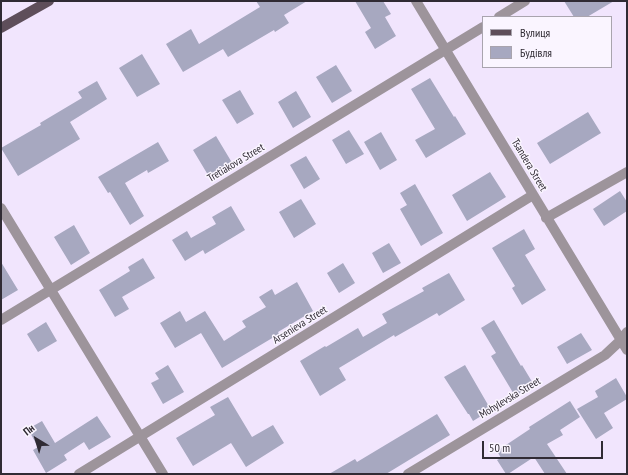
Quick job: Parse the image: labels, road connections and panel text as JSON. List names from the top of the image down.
{
  "streets": {
    "street": [
      "Tretiakova Street",
      "Tsandera Street",
      "Arsenieva Street",
      "Mohylevska Street"
    ]
  },
  "crossings": [
    ["Tretiakova Street", "Tsandera Street"],
    ["Tsandera Street", "Arsenieva Street"],
    ["Tsandera Street", "Mohylevska Street"]
  ],
  "legend": ["Вулиця", "Будівля"],
  "scale_bar": "50 m",
  "north": "top left"
}
